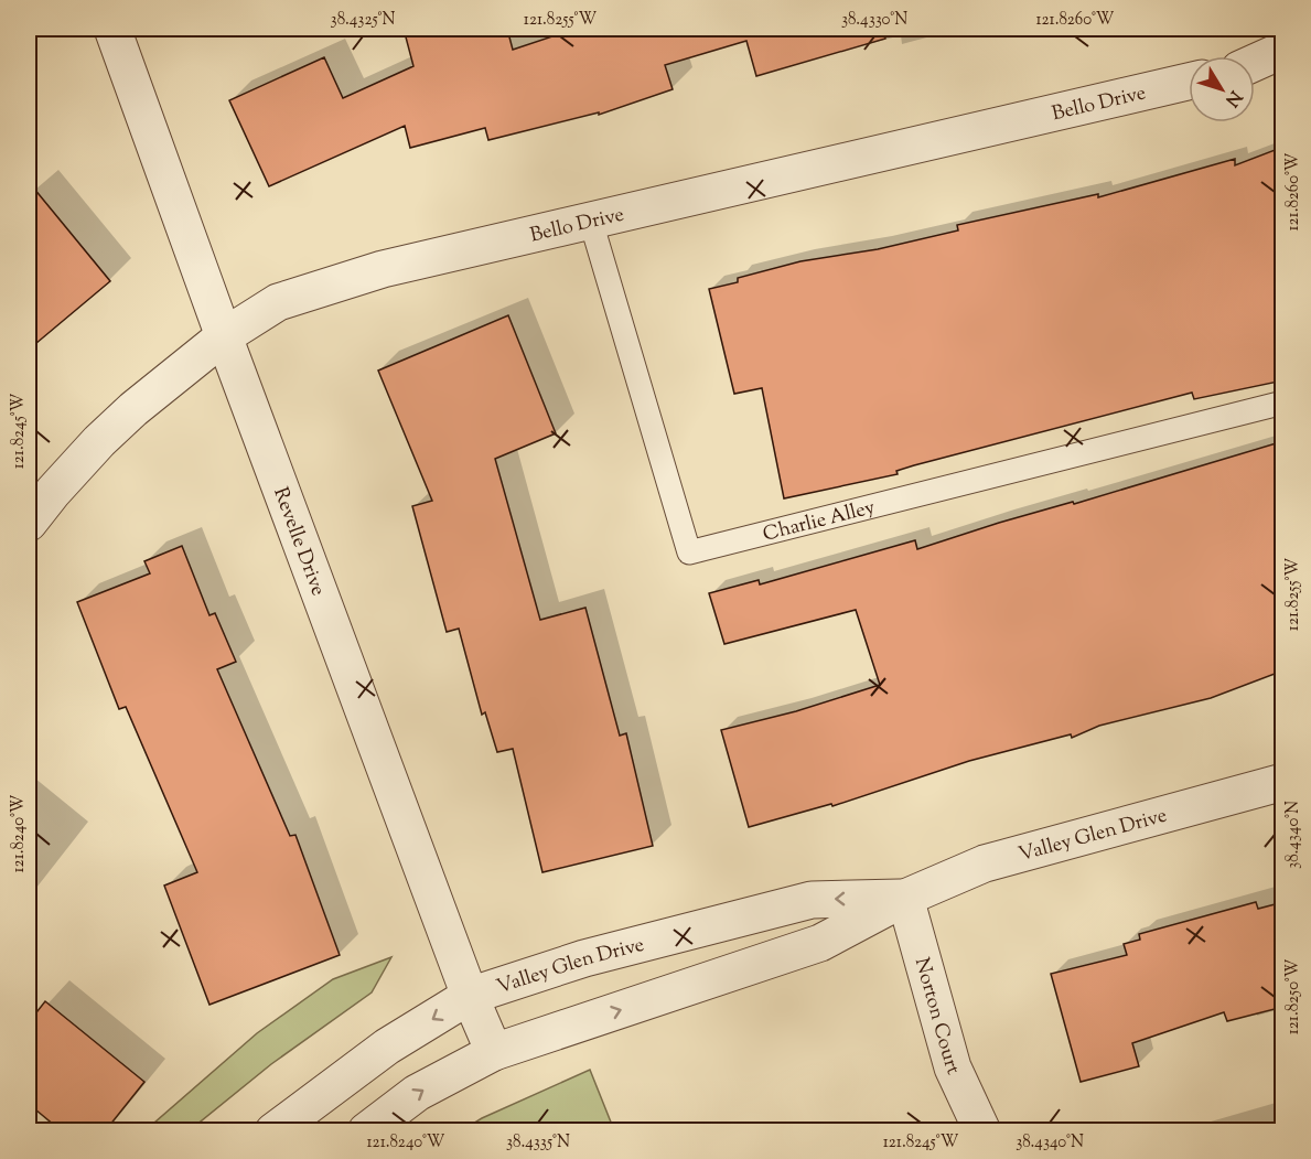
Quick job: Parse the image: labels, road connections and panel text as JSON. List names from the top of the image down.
{
  "streets": {
    "street": [
      "Bello Drive",
      "Revelle Drive",
      "Valley Glen Drive",
      "Norton Court"
    ],
    "lane": ["Charlie Alley"]
  },
  "crossings": [
    ["Bello Drive", "Charlie Alley"],
    ["Bello Drive", "Revelle Drive"],
    ["Revelle Drive", "Valley Glen Drive"],
    ["Valley Glen Drive", "Norton Court"]
  ],
  "north": "bottom right",
  "coordinates": [
    "38.4325°N",
    "121.8255°W",
    "38.4330°N",
    "121.8260°W",
    "121.8245°W",
    "121.8240°W",
    "38.4340°N",
    "121.8250°W",
    "38.4335°N"
  ]
}
